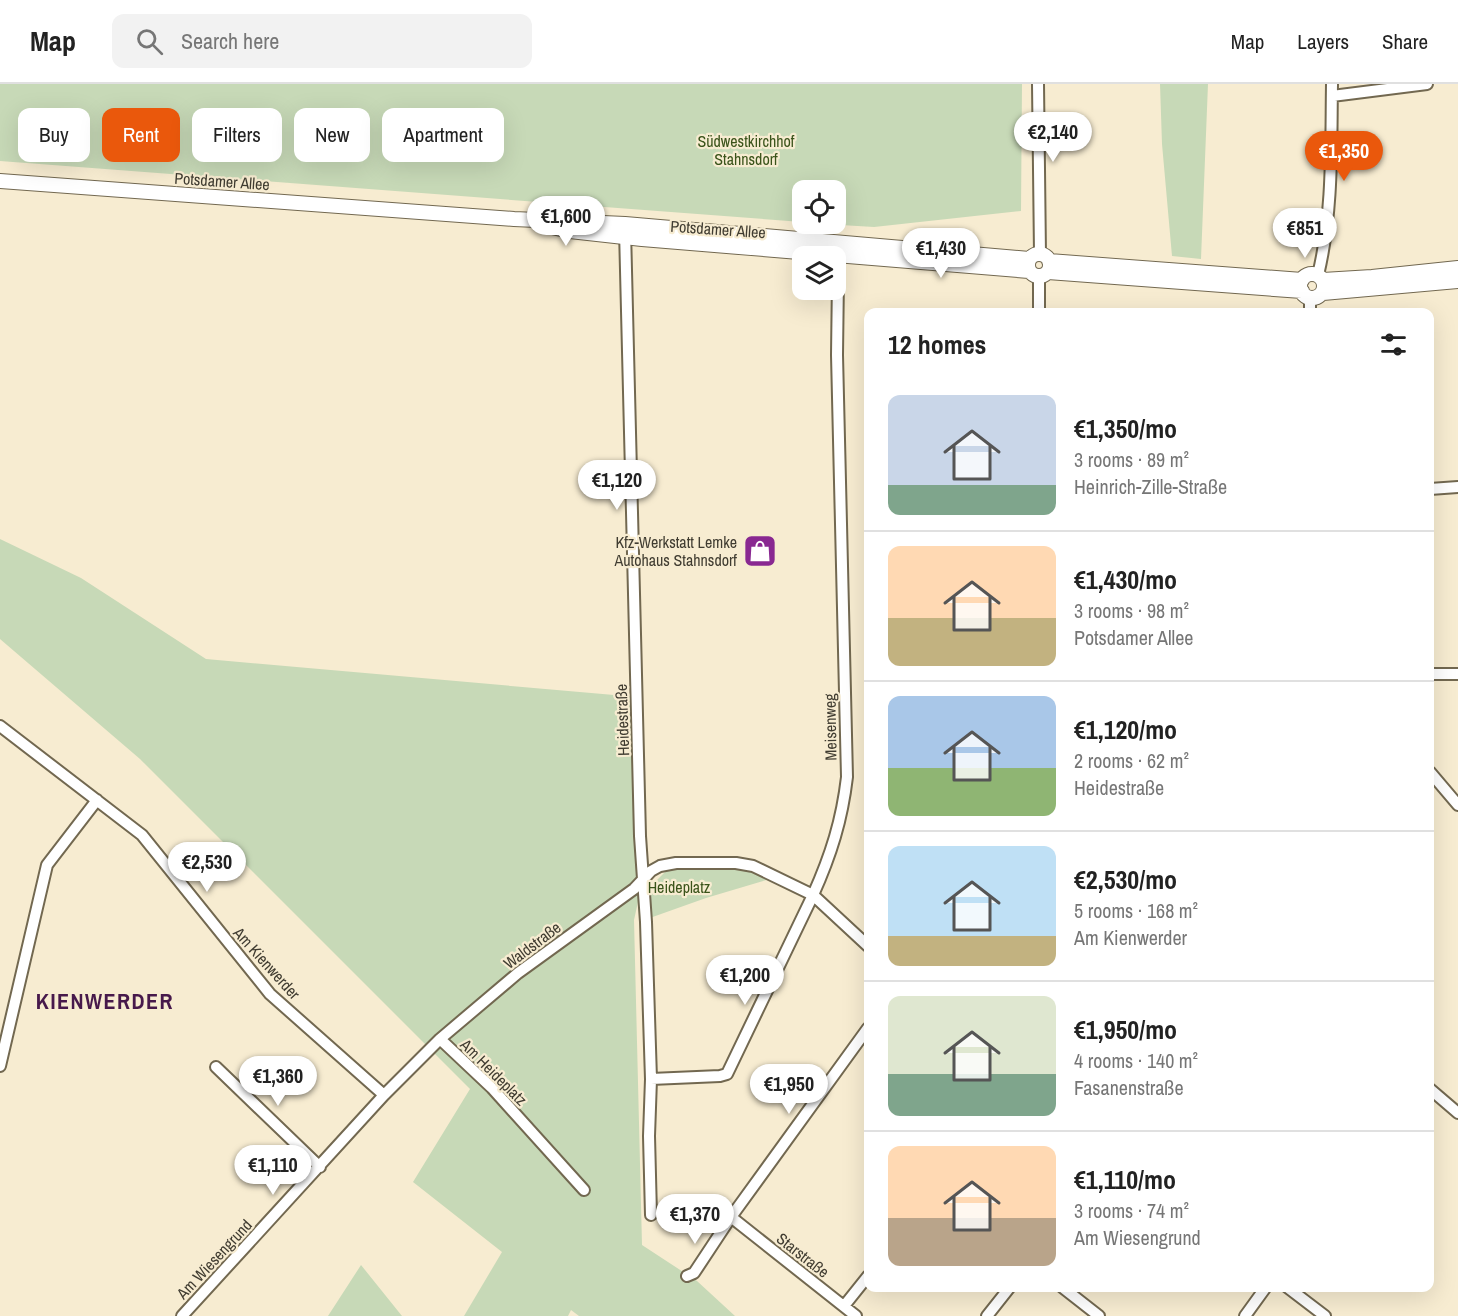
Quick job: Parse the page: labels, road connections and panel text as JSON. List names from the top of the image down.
{
  "streets": {
    "street": [
      "Potsdamer Allee",
      "Heidestraße",
      "Meisenweg",
      "Waldstraße",
      "Am Kienwerder",
      "Am Heideplatz",
      "Starstraße",
      "Am Wiesengrund"
    ]
  },
  "crossings": [
    ["Potsdamer Allee", "Heidestraße"],
    ["Heidestraße", "Meisenweg"],
    ["Heidestraße", "Waldstraße"],
    ["Waldstraße", "Am Heideplatz"],
    ["Waldstraße", "Am Wiesengrund"],
    ["Am Kienwerder", "Am Wiesengrund"],
    ["Am Heideplatz", "Am Wiesengrund"]
  ],
  "districts": ["KIENWERDER"],
  "parks": ["Südwestkirchhof Stahnsdorf", "Heideplatz"],
  "places": {
    "shop": ["Kfz-Werkstatt Lemke Autohaus Stahnsdorf"]
  },
  "page": {
    "header": "Map",
    "search": "Search here",
    "nav": ["Map", "Layers", "Share"],
    "chip": [
      "Buy",
      "Rent",
      "Filters",
      "New",
      "Apartment"
    ],
    "price": [
      "€2,140",
      "€1,350",
      "€1,600",
      "€851",
      "€1,430",
      "€1,120",
      "€2,530",
      "€1,200",
      "€1,360",
      "€1,950",
      "€1,110",
      "€1,370"
    ],
    "heading": "12 homes",
    "list": [
      {
        "name": "€1,350/mo",
        "note": "3 rooms · 89 m² · Heinrich-Zille-Straße"
      },
      {
        "name": "€1,430/mo",
        "note": "3 rooms · 98 m² · Potsdamer Allee"
      },
      {
        "name": "€1,120/mo",
        "note": "2 rooms · 62 m² · Heidestraße"
      },
      {
        "name": "€2,530/mo",
        "note": "5 rooms · 168 m² · Am Kienwerder"
      },
      {
        "name": "€1,950/mo",
        "note": "4 rooms · 140 m² · Fasanenstraße"
      },
      {
        "name": "€1,110/mo",
        "note": "3 rooms · 74 m² · Am Wiesengrund"
      }
    ]
  }
}
